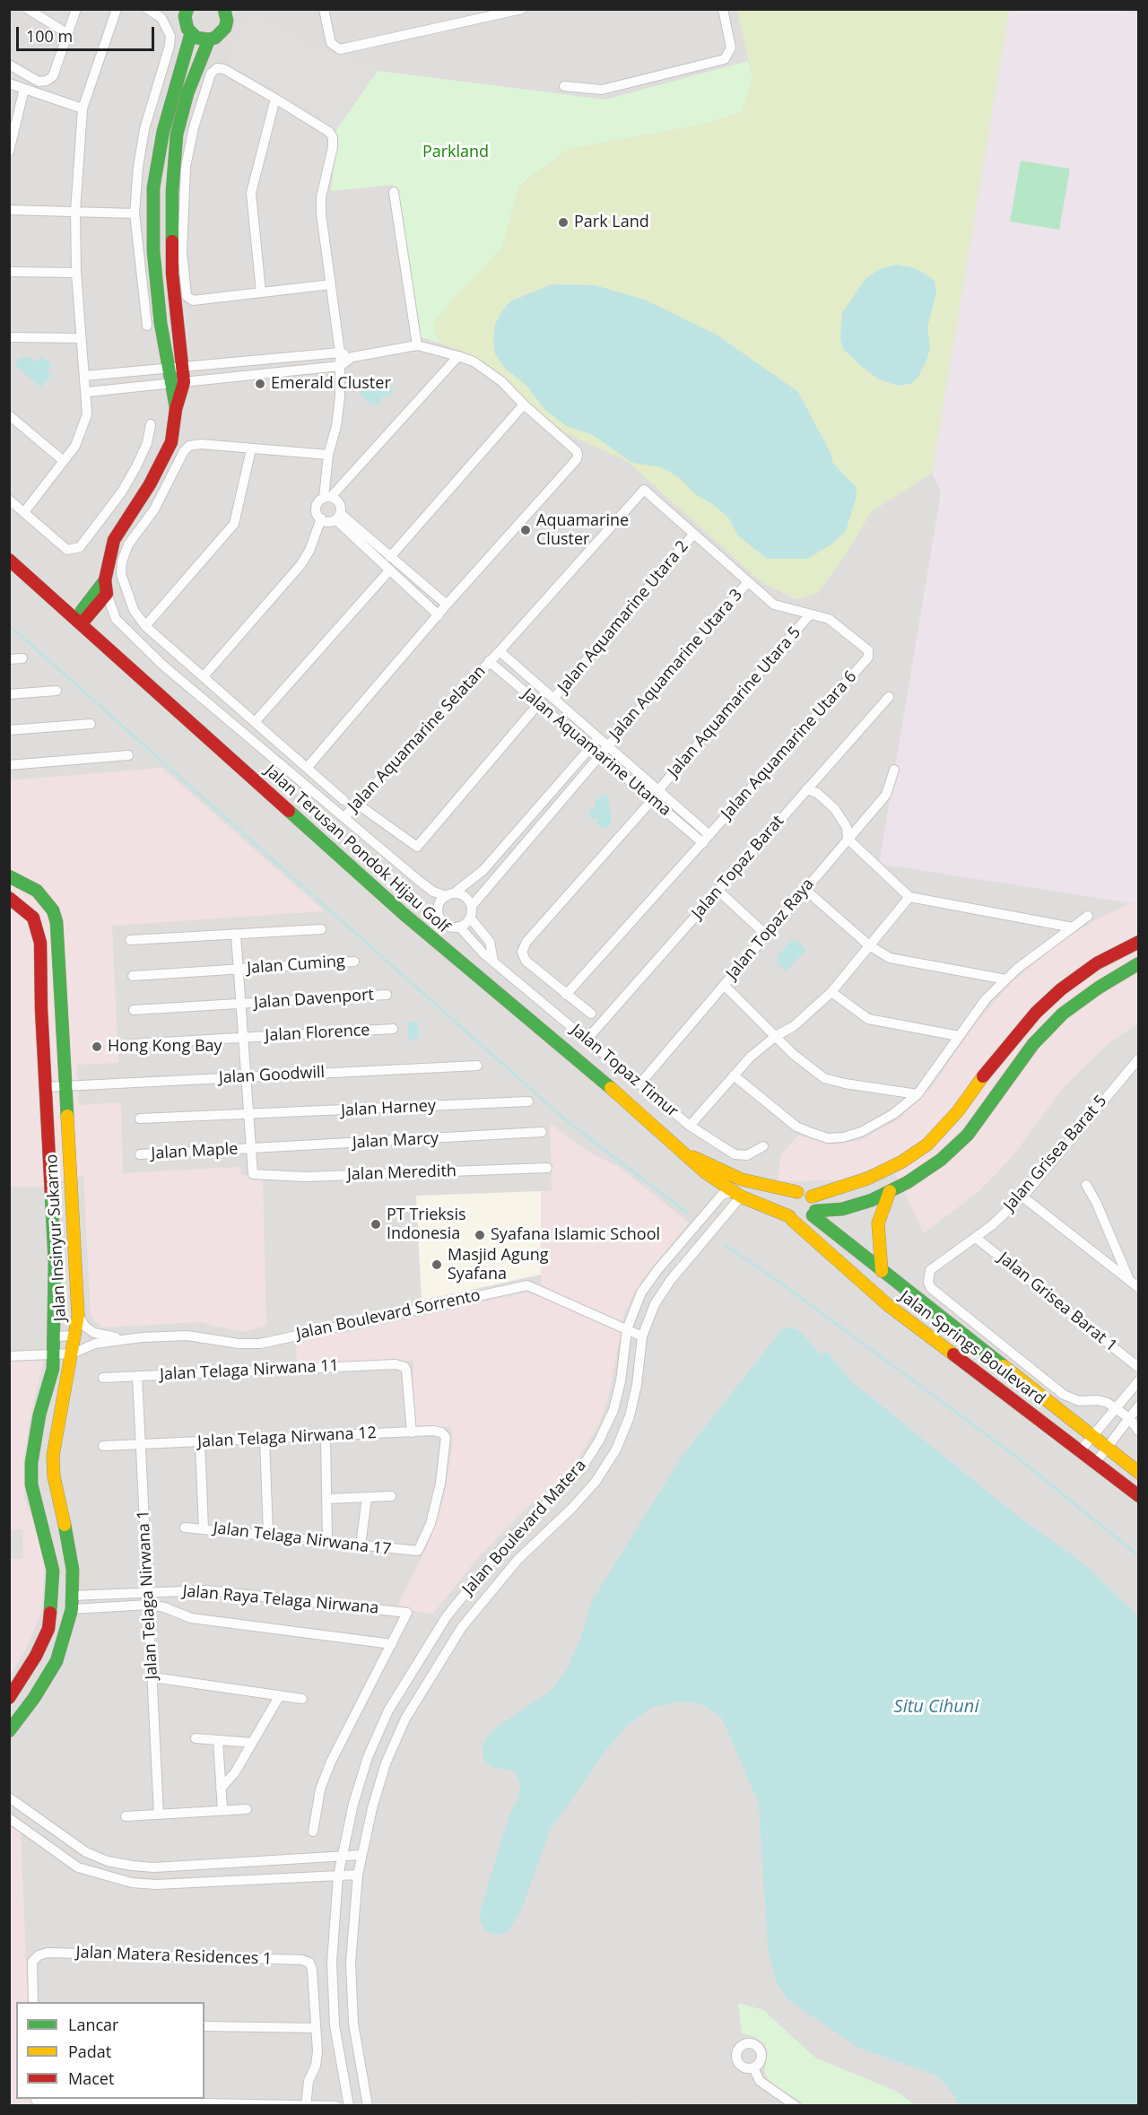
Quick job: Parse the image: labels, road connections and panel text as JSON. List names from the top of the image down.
{
  "streets": {
    "main road": ["Jalan Terusan Pondok Hijau Golf", "Jalan Insinyur Sukarno", "Jalan Springs Boulevard"],
    "street": [
      "Jalan Aquamarine Utara 2",
      "Jalan Aquamarine Utara 3",
      "Jalan Aquamarine Utara 5",
      "Jalan Aquamarine Selatan",
      "Jalan Aquamarine Utara 6",
      "Jalan Aquamarine Utama",
      "Jalan Topaz Barat",
      "Jalan Topaz Raya",
      "Jalan Cuming",
      "Jalan Davenport",
      "Jalan Florence",
      "Jalan Topaz Timur",
      "Jalan Goodwill",
      "Jalan Harney",
      "Jalan Marcy",
      "Jalan Maple",
      "Jalan Grisea Barat 5",
      "Jalan Meredith",
      "Jalan Grisea Barat 1",
      "Jalan Boulevard Sorrento",
      "Jalan Telaga Nirwana 11",
      "Jalan Telaga Nirwana 12",
      "Jalan Boulevard Matera",
      "Jalan Telaga Nirwana 17",
      "Jalan Telaga Nirwana 1",
      "Jalan Raya Telaga Nirwana",
      "Jalan Matera Residences 1"
    ]
  },
  "crossings": [
    ["Jalan Aquamarine Utara 2", "Jalan Aquamarine Selatan"],
    ["Jalan Aquamarine Utara 2", "Jalan Aquamarine Utama"],
    ["Jalan Aquamarine Utara 3", "Jalan Aquamarine Utama"],
    ["Jalan Aquamarine Utara 3", "Jalan Topaz Timur"],
    ["Jalan Aquamarine Utara 5", "Jalan Aquamarine Utara 6"],
    ["Jalan Aquamarine Utara 5", "Jalan Aquamarine Utama"],
    ["Jalan Aquamarine Selatan", "Jalan Aquamarine Utama"],
    ["Jalan Aquamarine Utara 6", "Jalan Aquamarine Utama"],
    ["Jalan Terusan Pondok Hijau Golf", "Jalan Springs Boulevard"],
    ["Jalan Terusan Pondok Hijau Golf", "Jalan Boulevard Matera"],
    ["Jalan Topaz Barat", "Jalan Topaz Timur"],
    ["Jalan Topaz Raya", "Jalan Topaz Timur"],
    ["Jalan Goodwill", "Jalan Insinyur Sukarno"],
    ["Jalan Marcy", "Jalan Maple"],
    ["Jalan Marcy", "Jalan Meredith"],
    ["Jalan Maple", "Jalan Meredith"],
    ["Jalan Grisea Barat 5", "Jalan Grisea Barat 1"],
    ["Jalan Insinyur Sukarno", "Jalan Boulevard Sorrento"],
    ["Jalan Insinyur Sukarno", "Jalan Raya Telaga Nirwana"],
    ["Jalan Boulevard Sorrento", "Jalan Boulevard Matera"],
    ["Jalan Telaga Nirwana 11", "Jalan Telaga Nirwana 12"],
    ["Jalan Telaga Nirwana 11", "Jalan Telaga Nirwana 1"],
    ["Jalan Telaga Nirwana 12", "Jalan Telaga Nirwana 17"],
    ["Jalan Telaga Nirwana 12", "Jalan Telaga Nirwana 1"],
    ["Jalan Telaga Nirwana 1", "Jalan Raya Telaga Nirwana"]
  ],
  "water": ["Situ Cihuni"],
  "parks": ["Parkland"],
  "places": [
    "Park Land",
    "Emerald Cluster",
    "Aquamarine Cluster",
    "Hong Kong Bay",
    "PT Trieksis Indonesia",
    "Syafana Islamic School",
    "Masjid Agung Syafana"
  ],
  "legend": ["Lancar", "Padat", "Macet"],
  "scale_bar": "100 m"
}
